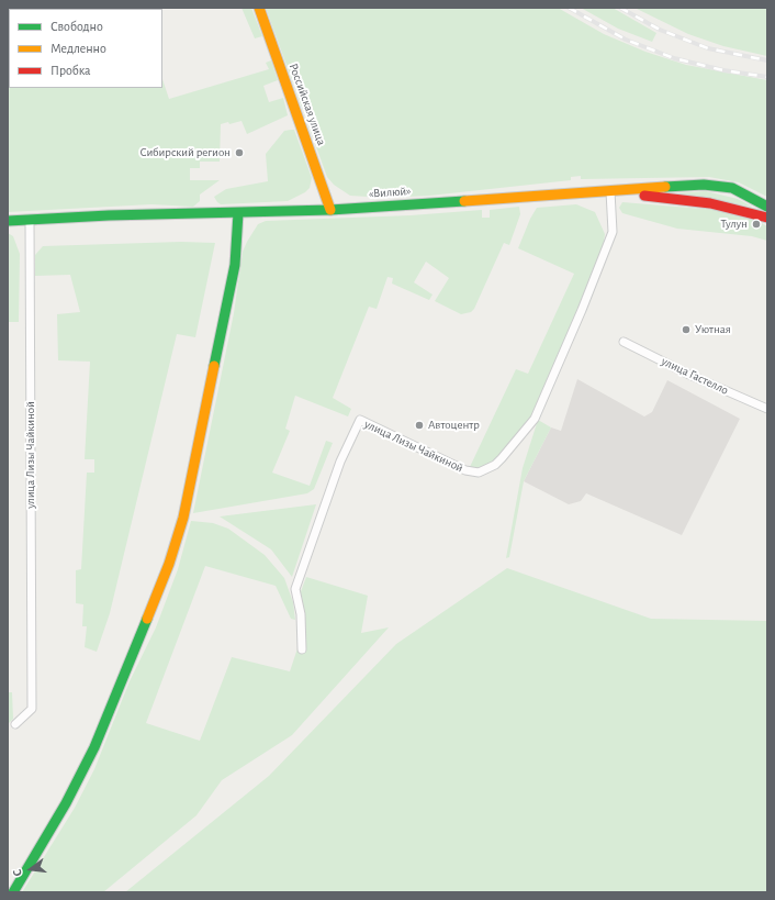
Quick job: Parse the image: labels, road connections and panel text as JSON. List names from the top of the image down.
{
  "streets": {
    "main road": ["Российская улица", "«Вилюй»"],
    "street": ["улица Гастелло", "улица Лизы Чайкиной"]
  },
  "crossings": [
    ["Российская улица", "«Вилюй»"],
    ["«Вилюй»", "улица Лизы Чайкиной"]
  ],
  "places": [
    "Сибирский регион",
    "Тулун",
    "Уютная",
    "Автоцентр"
  ],
  "legend": ["Свободно", "Медленно", "Пробка"],
  "north": "left"
}
